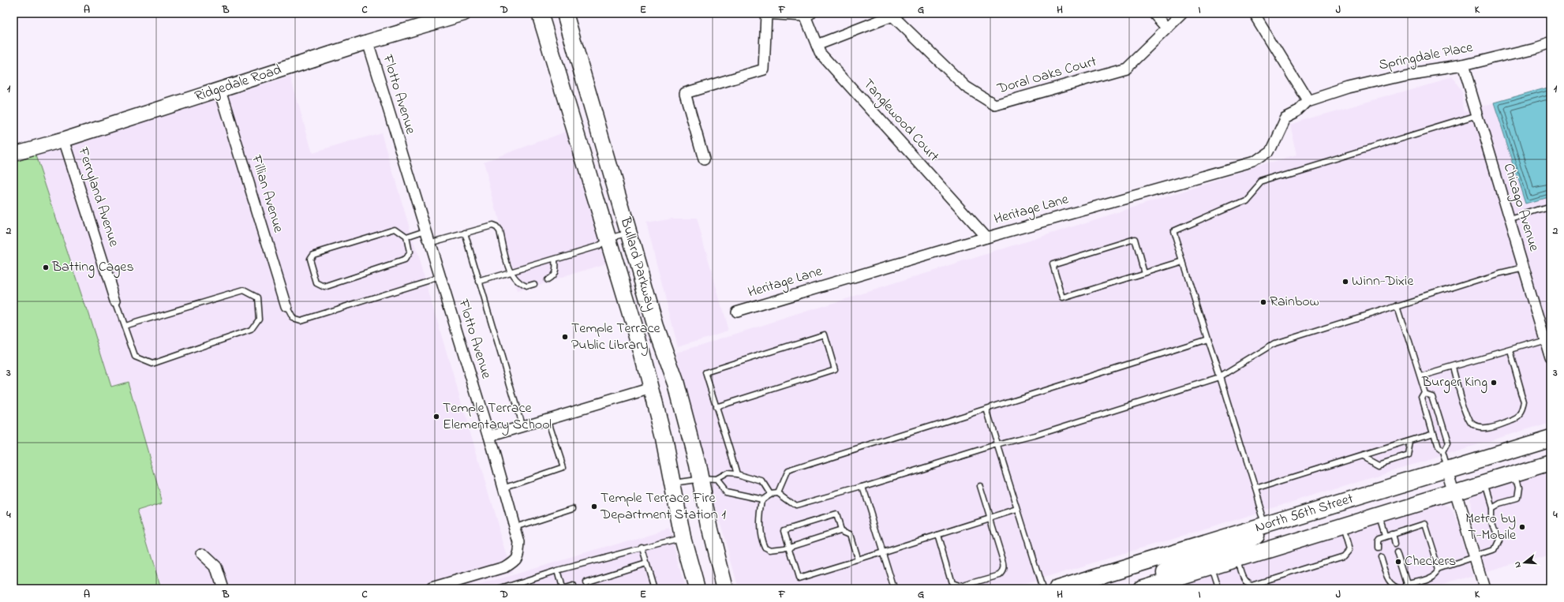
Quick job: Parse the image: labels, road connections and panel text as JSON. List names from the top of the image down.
{
  "streets": {
    "main road": ["Bullard Parkway", "North 56th Street"],
    "street": [
      "Springdale Place",
      "Doral Oaks Court",
      "Ridgedale Road",
      "Flotto Avenue",
      "Tanglewood Court",
      "Fillian Avenue",
      "Ferryland Avenue",
      "Chicago Avenue",
      "Heritage Lane"
    ]
  },
  "crossings": [
    ["Springdale Place", "Chicago Avenue"],
    ["Springdale Place", "Heritage Lane"],
    ["Ridgedale Road", "Flotto Avenue"],
    ["Ridgedale Road", "Fillian Avenue"],
    ["Ridgedale Road", "Ferryland Avenue"],
    ["Tanglewood Court", "Heritage Lane"]
  ],
  "places": [
    "Batting Cages",
    "Winn-Dixie",
    "Rainbow",
    "Temple Terrace Public Library",
    "Burger King",
    "Temple Terrace Elementary School",
    "Temple Terrace Fire Department Station 1",
    "Metro by T-Mobile",
    "Checkers"
  ],
  "north": "left",
  "grid": {
    "columns": [
      "A",
      "B",
      "C",
      "D",
      "E",
      "F",
      "G",
      "H",
      "I",
      "J",
      "K"
    ],
    "rows": [
      "1",
      "2",
      "3",
      "4"
    ]
  }
}
